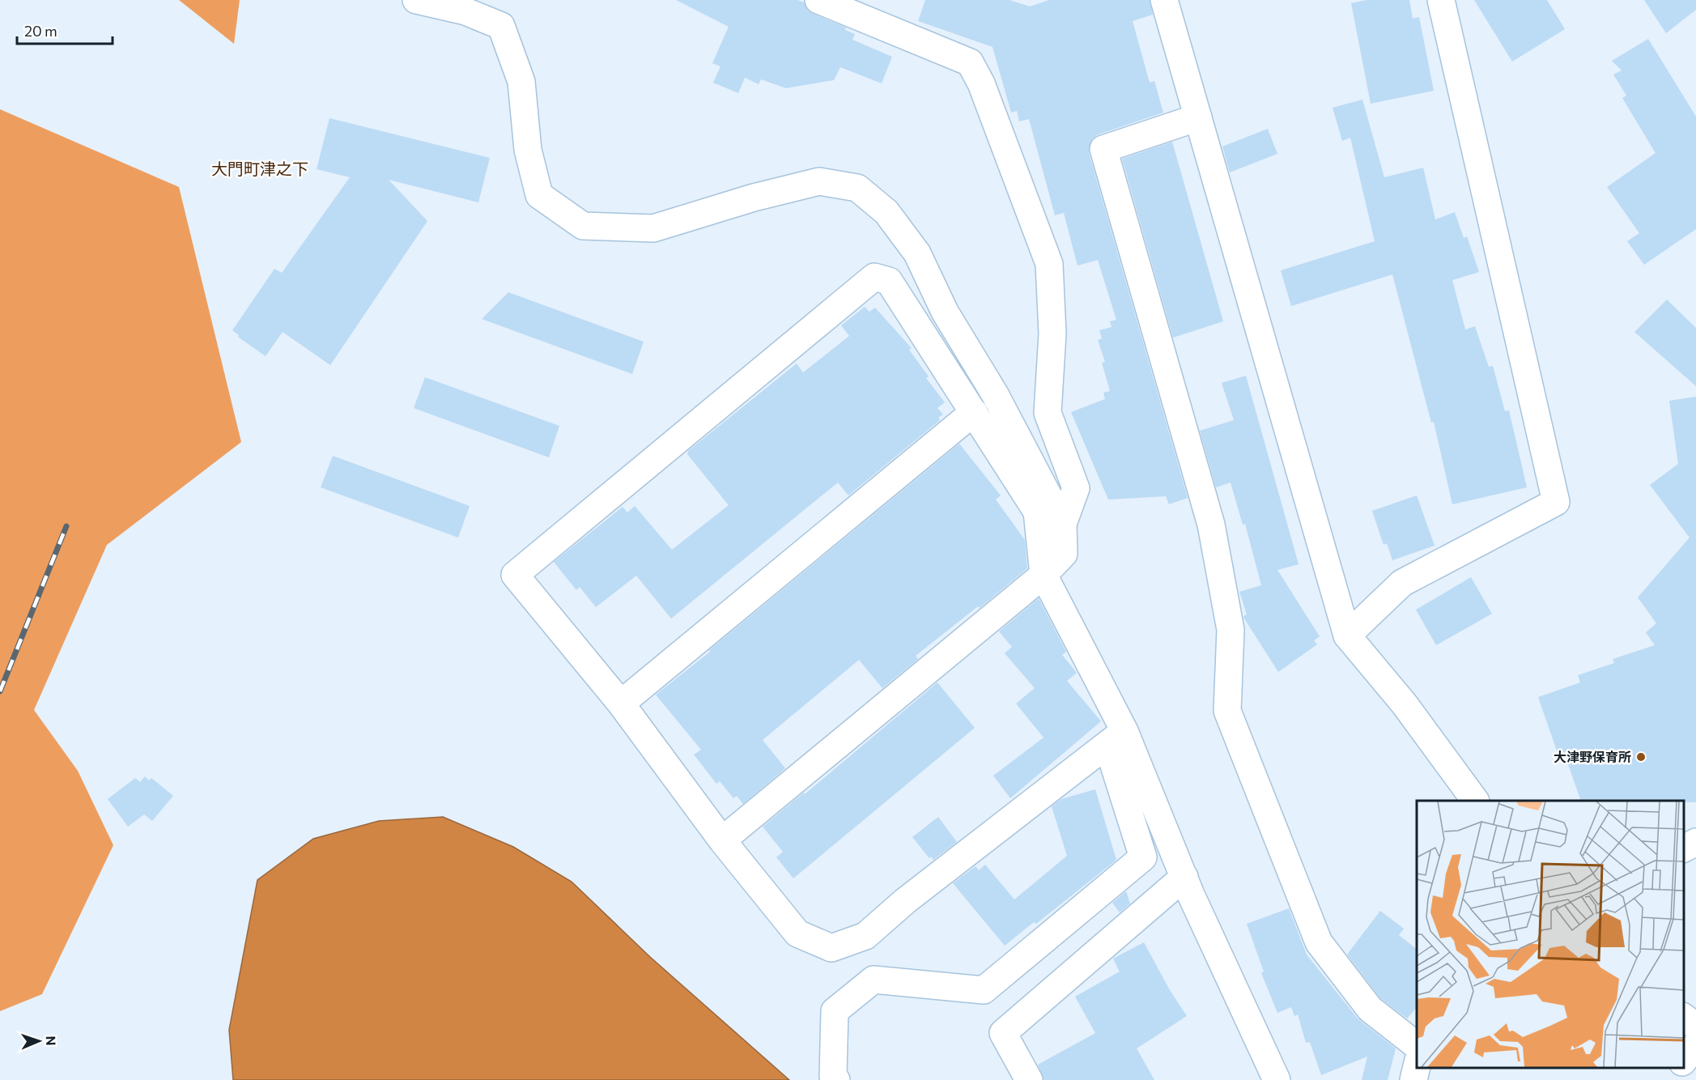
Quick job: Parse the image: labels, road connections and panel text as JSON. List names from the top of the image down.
{
  "districts": ["大門町津之下"],
  "places": ["大津野保育所"],
  "scale_bar": "20 m",
  "north": "right"
}
